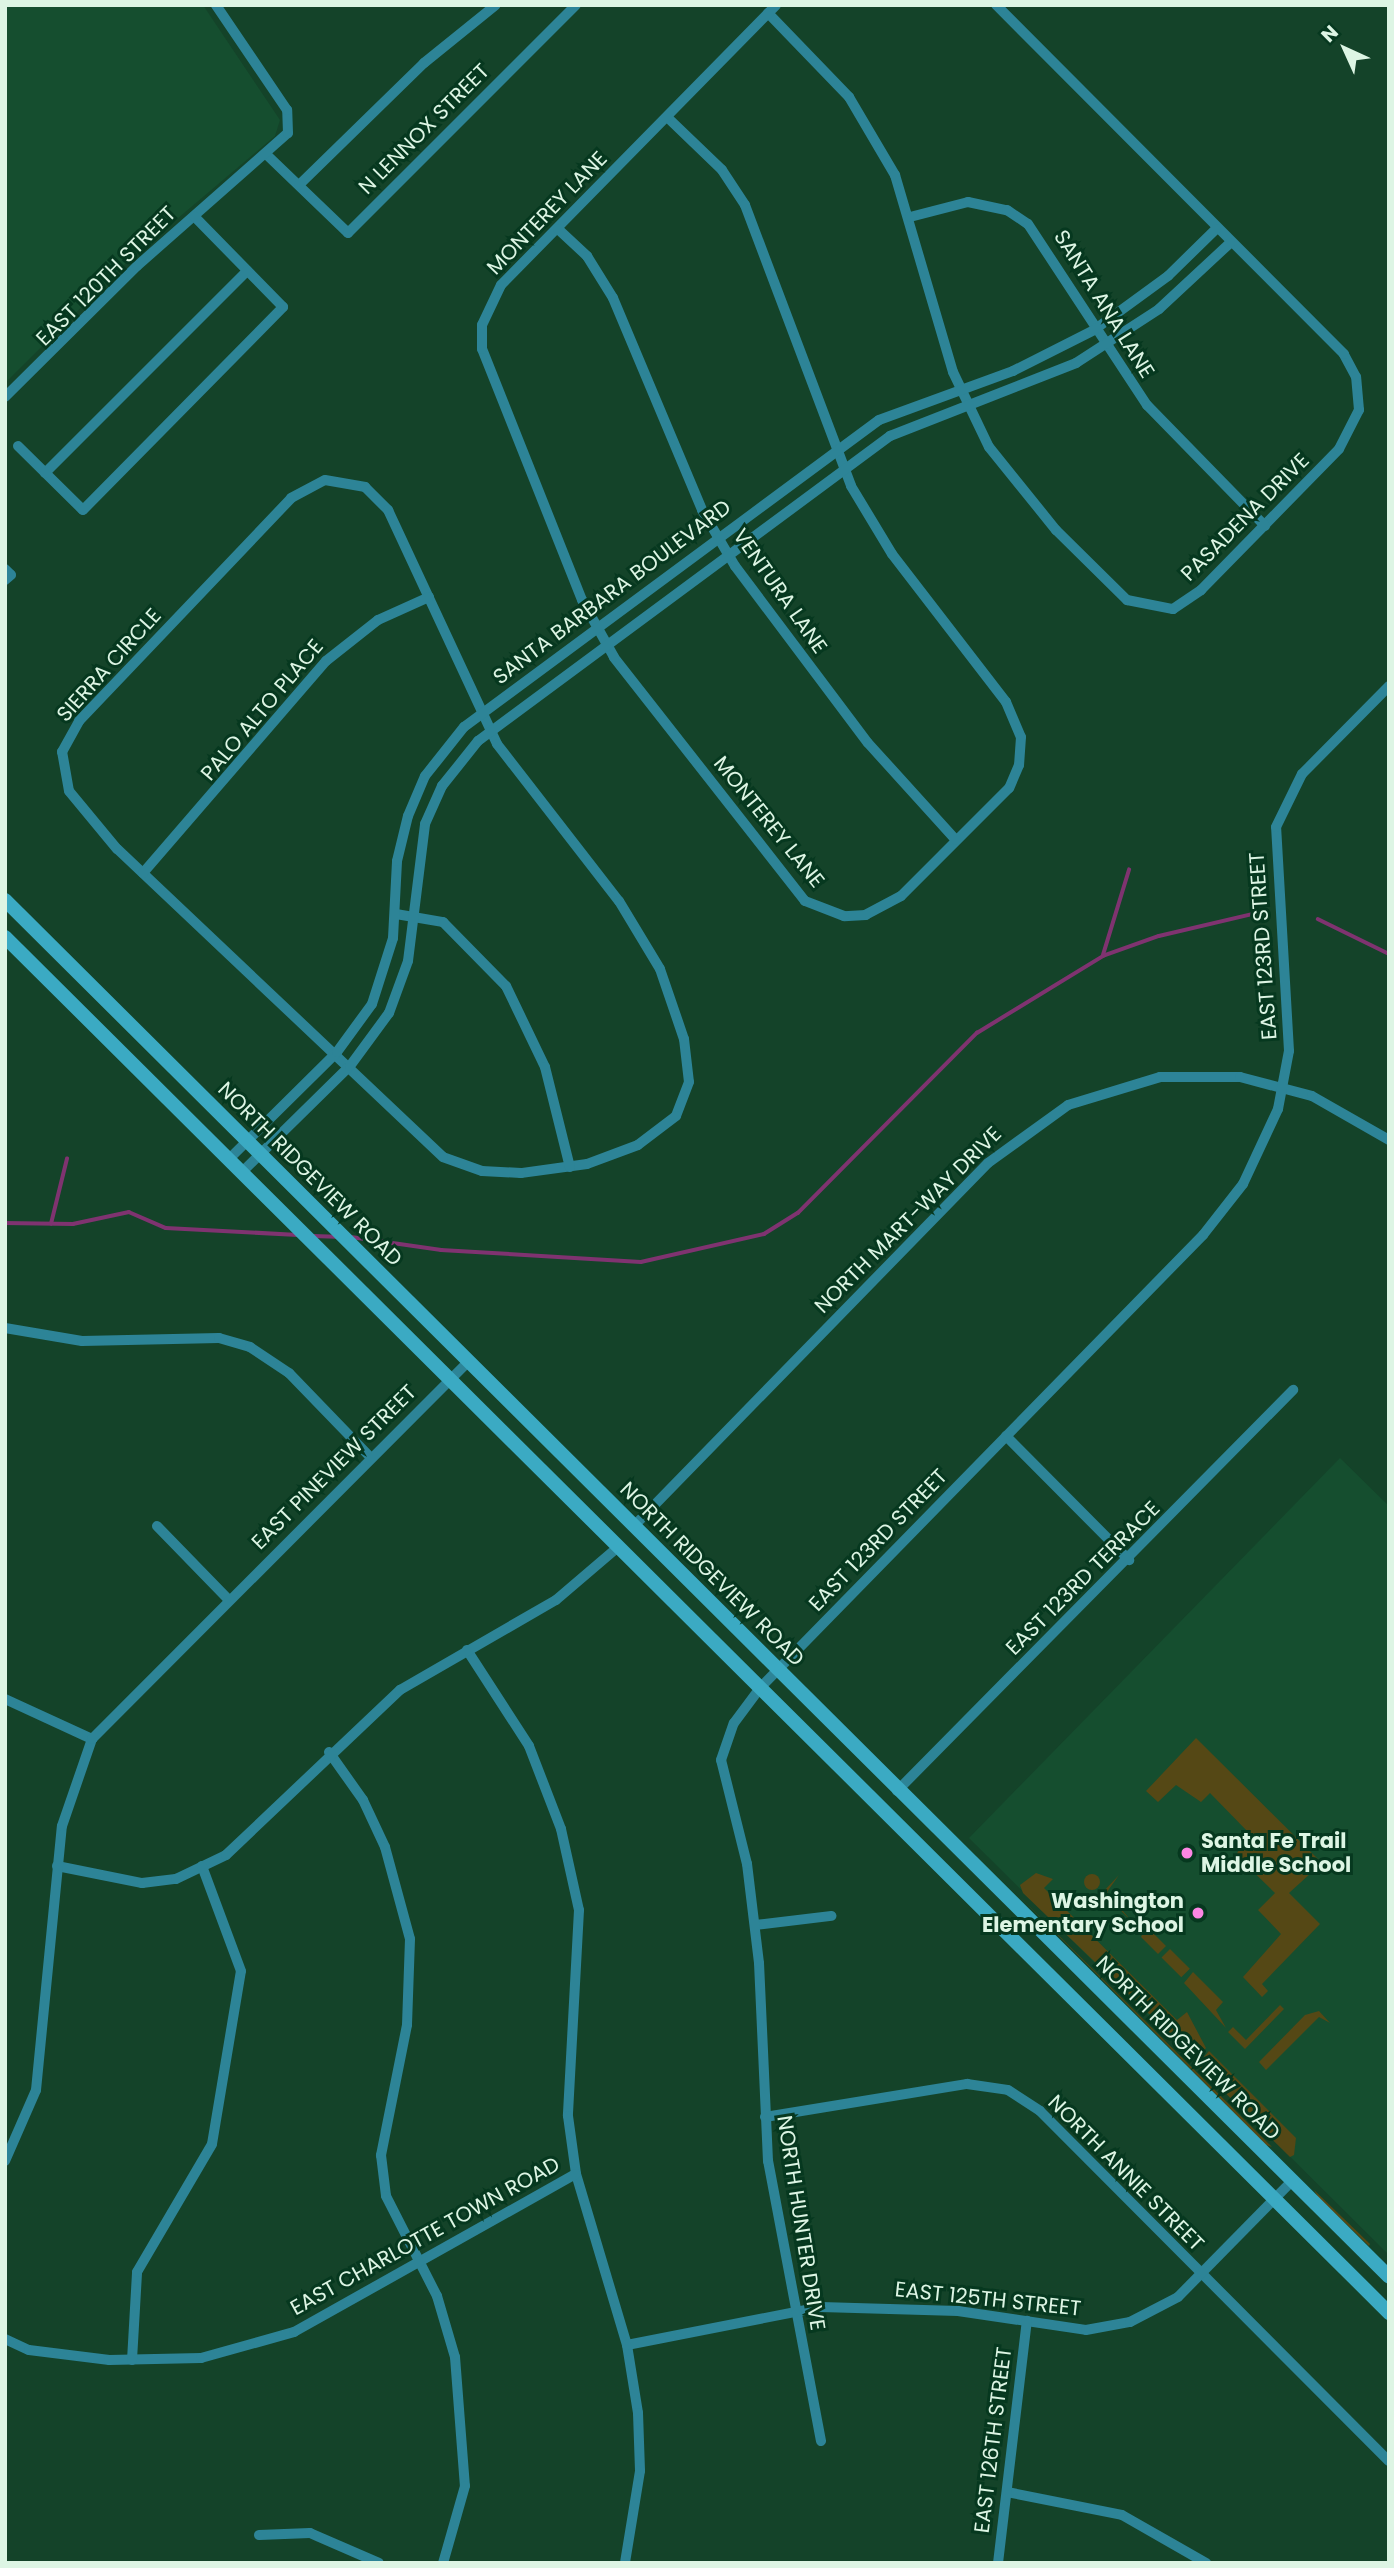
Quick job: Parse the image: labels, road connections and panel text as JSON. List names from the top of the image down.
{
  "streets": {
    "main road": ["NORTH RIDGEVIEW ROAD"],
    "street": [
      "N LENNOX STREET",
      "MONTEREY LANE",
      "EAST 120TH STREET",
      "SANTA ANA LANE",
      "PASADENA DRIVE",
      "VENTURA LANE",
      "SANTA BARBARA BOULEVARD",
      "SIERRA CIRCLE",
      "PALO ALTO PLACE",
      "EAST 123RD STREET",
      "NORTH MART-WAY DRIVE",
      "EAST PINEVIEW STREET",
      "EAST 123RD TERRACE",
      "NORTH ANNIE STREET",
      "NORTH HUNTER DRIVE",
      "EAST CHARLOTTE TOWN ROAD",
      "EAST 125TH STREET",
      "EAST 126TH STREET"
    ]
  },
  "crossings": [
    ["N LENNOX STREET", "EAST 120TH STREET"],
    ["MONTEREY LANE", "PASADENA DRIVE"],
    ["MONTEREY LANE", "VENTURA LANE"],
    ["MONTEREY LANE", "SANTA BARBARA BOULEVARD"],
    ["SANTA ANA LANE", "PASADENA DRIVE"],
    ["SANTA ANA LANE", "SANTA BARBARA BOULEVARD"],
    ["PASADENA DRIVE", "SANTA BARBARA BOULEVARD"],
    ["VENTURA LANE", "SANTA BARBARA BOULEVARD"],
    ["SANTA BARBARA BOULEVARD", "SIERRA CIRCLE"],
    ["SANTA BARBARA BOULEVARD", "NORTH RIDGEVIEW ROAD"],
    ["SIERRA CIRCLE", "PALO ALTO PLACE"],
    ["EAST 123RD STREET", "NORTH RIDGEVIEW ROAD"],
    ["EAST 123RD STREET", "NORTH MART-WAY DRIVE"],
    ["EAST 123RD STREET", "NORTH HUNTER DRIVE"],
    ["NORTH RIDGEVIEW ROAD", "NORTH MART-WAY DRIVE"],
    ["NORTH RIDGEVIEW ROAD", "EAST PINEVIEW STREET"],
    ["NORTH RIDGEVIEW ROAD", "EAST 123RD TERRACE"],
    ["NORTH RIDGEVIEW ROAD", "NORTH HUNTER DRIVE"],
    ["NORTH RIDGEVIEW ROAD", "EAST 125TH STREET"],
    ["NORTH ANNIE STREET", "NORTH HUNTER DRIVE"],
    ["NORTH ANNIE STREET", "EAST 125TH STREET"],
    ["NORTH HUNTER DRIVE", "EAST 125TH STREET"],
    ["EAST 125TH STREET", "EAST 126TH STREET"]
  ],
  "places": ["Santa Fe Trail Middle School", "Washington Elementary School"],
  "north": "top left"
}
